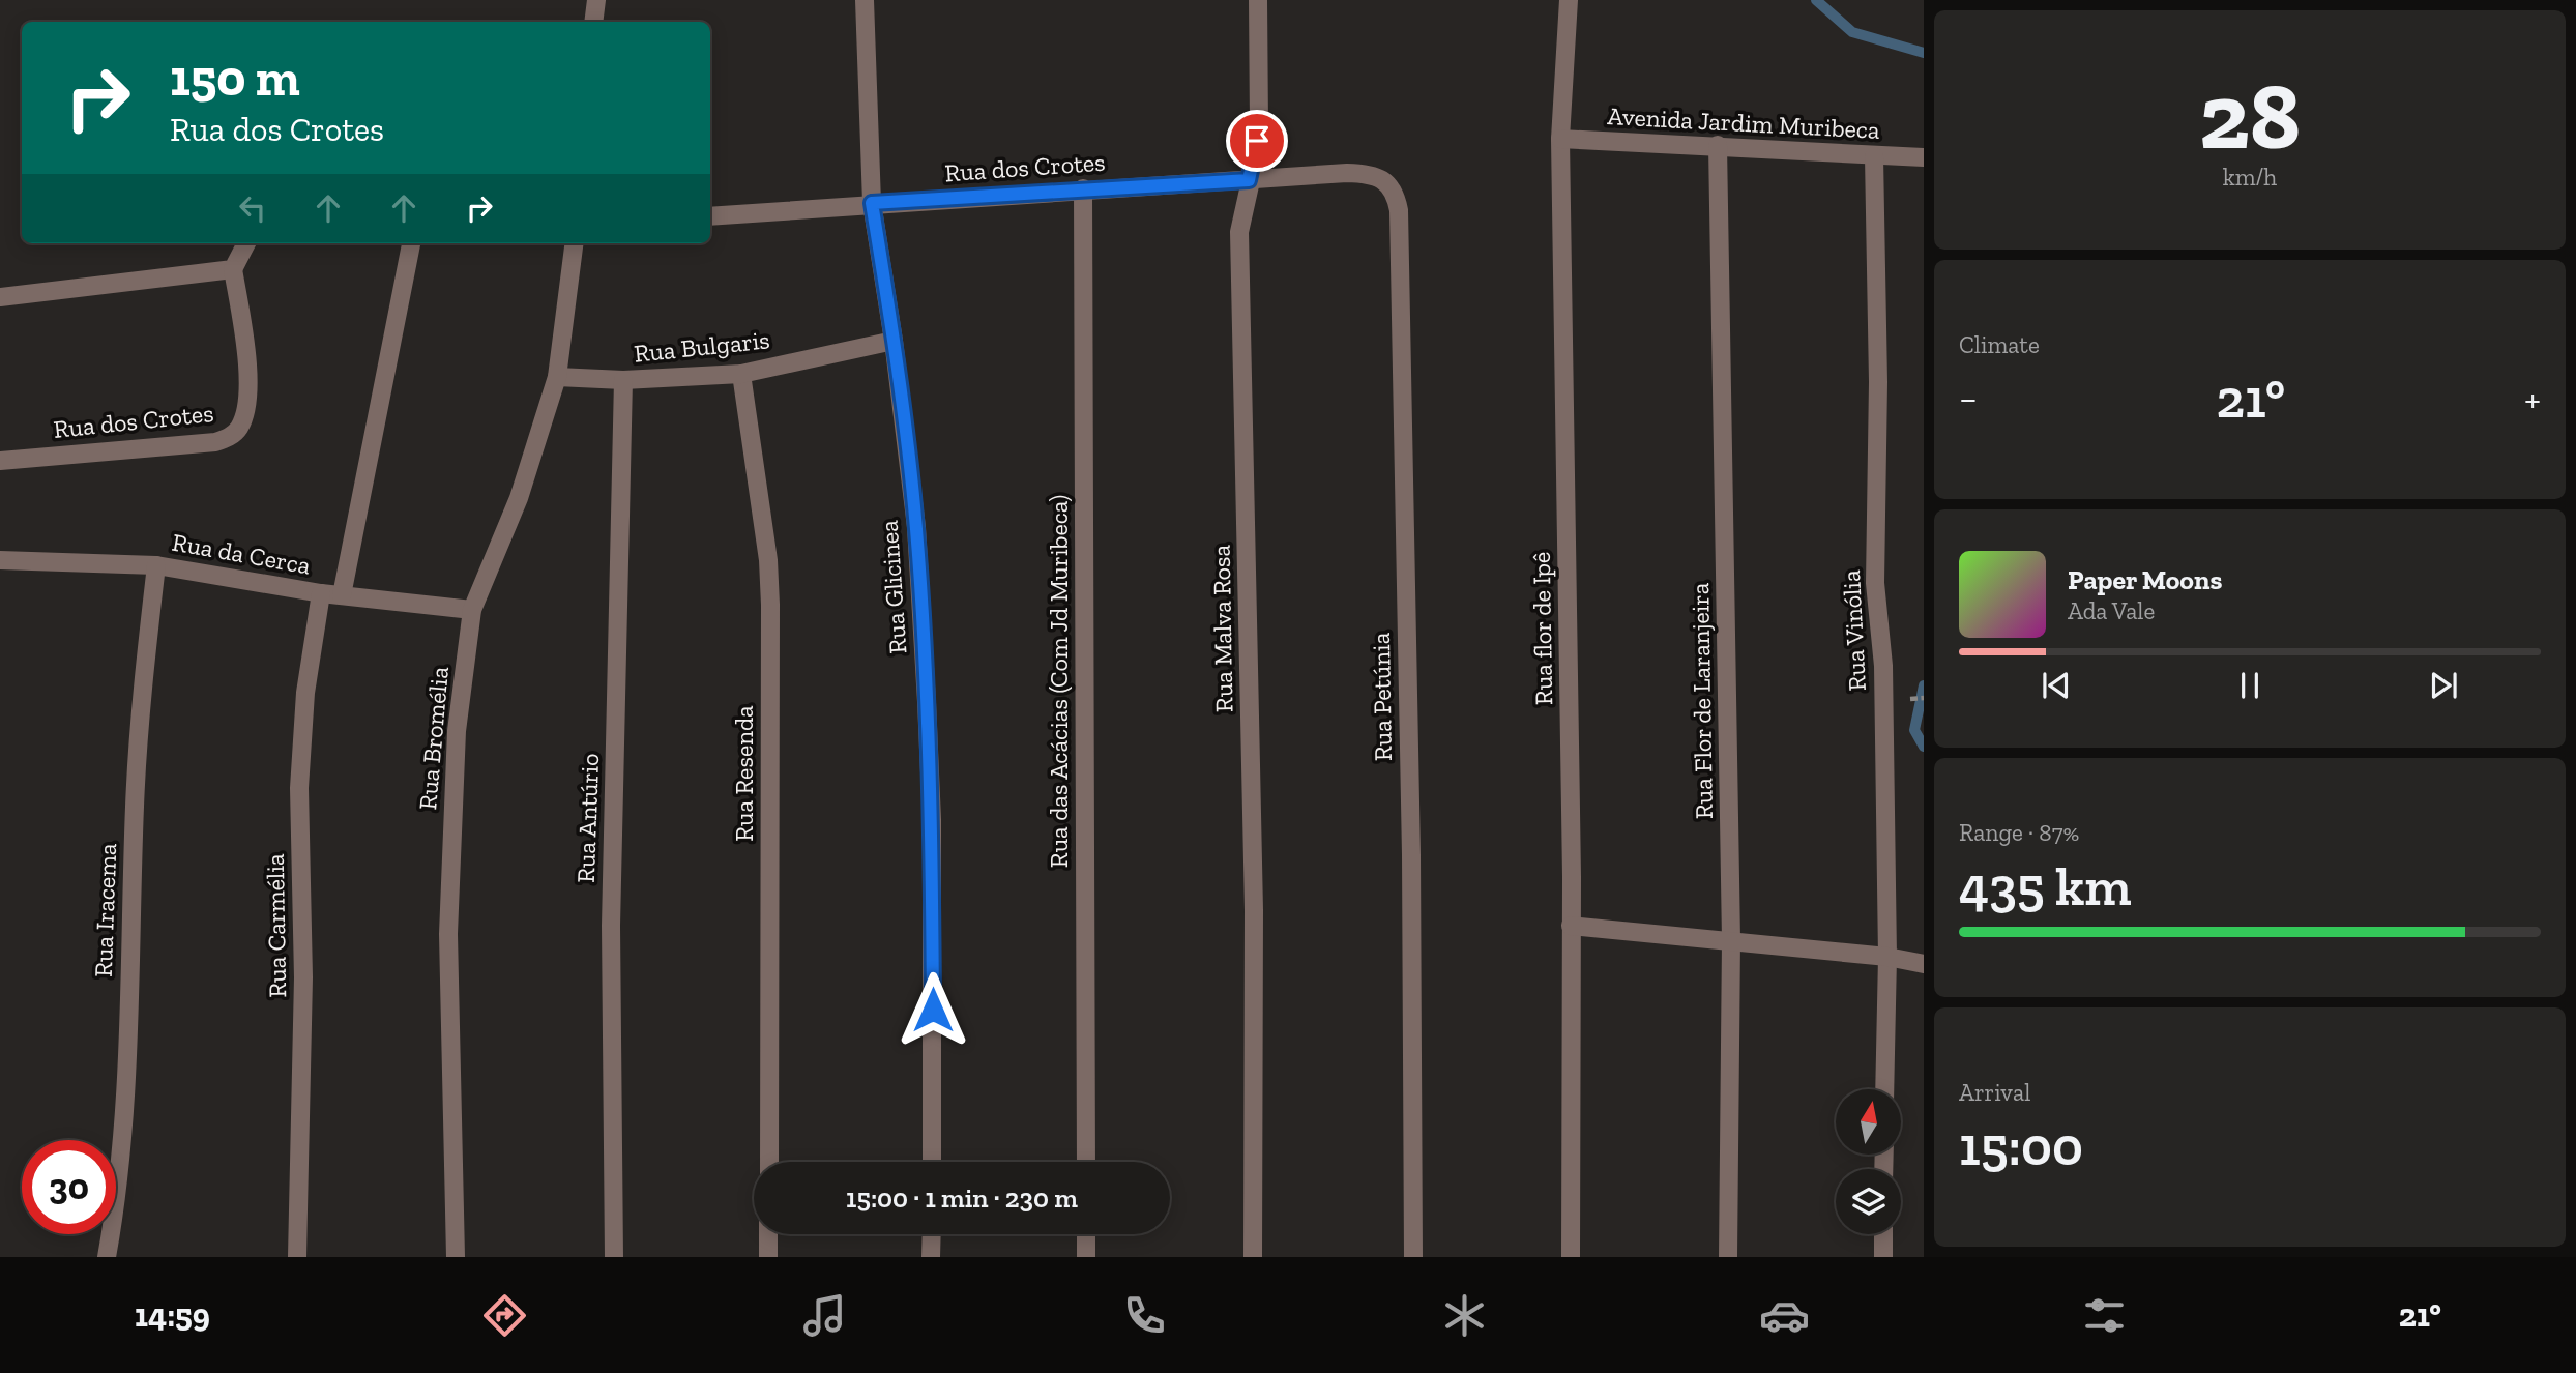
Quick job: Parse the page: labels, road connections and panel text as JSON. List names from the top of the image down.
{
  "streets": {
    "street": [
      "Avenida Jardim Muribeca",
      "Rua dos Crotes",
      "Rua Bulgaris",
      "Rua da Cerca",
      "Rua Glicinea",
      "Rua Malva Rosa",
      "Rua flor de Ipê",
      "Rua Vinólia",
      "Rua das Acácias (Com Jd Muribeca)",
      "Rua Petúnia",
      "Rua Flor de Laranjeira",
      "Rua Bromélia",
      "Rua Resenda",
      "Rua Antúrio",
      "Rua Iracema",
      "Rua Carmélia"
    ]
  },
  "crossings": [
    ["Avenida Jardim Muribeca", "Rua flor de Ipê"],
    ["Avenida Jardim Muribeca", "Rua Vinólia"],
    ["Avenida Jardim Muribeca", "Rua Flor de Laranjeira"],
    ["Rua dos Crotes", "Rua Glicinea"],
    ["Rua dos Crotes", "Rua Malva Rosa"],
    ["Rua dos Crotes", "Rua das Acácias (Com Jd Muribeca)"],
    ["Rua dos Crotes", "Rua Petúnia"],
    ["Rua Bulgaris", "Rua Glicinea"],
    ["Rua Bulgaris", "Rua Bromélia"],
    ["Rua Bulgaris", "Rua Resenda"],
    ["Rua Bulgaris", "Rua Antúrio"],
    ["Rua da Cerca", "Rua Bromélia"],
    ["Rua da Cerca", "Rua Iracema"],
    ["Rua da Cerca", "Rua Carmélia"]
  ],
  "north": "top",
  "page": {
    "tile": [
      ["28", "km/h"],
      "Climate",
      ["Range · 87%", "435 km"],
      ["Arrival", "15:00"]
    ],
    "turn": ["150 m", "Rua dos Crotes"],
    "heat": ["−", "21°", "+"],
    "song": ["Paper Moons", "Ada Vale"],
    "limit": "30",
    "trip": "15:00 · 1 min · 230 m",
    "tabs": ["14:59", "21°"]
  }
}
